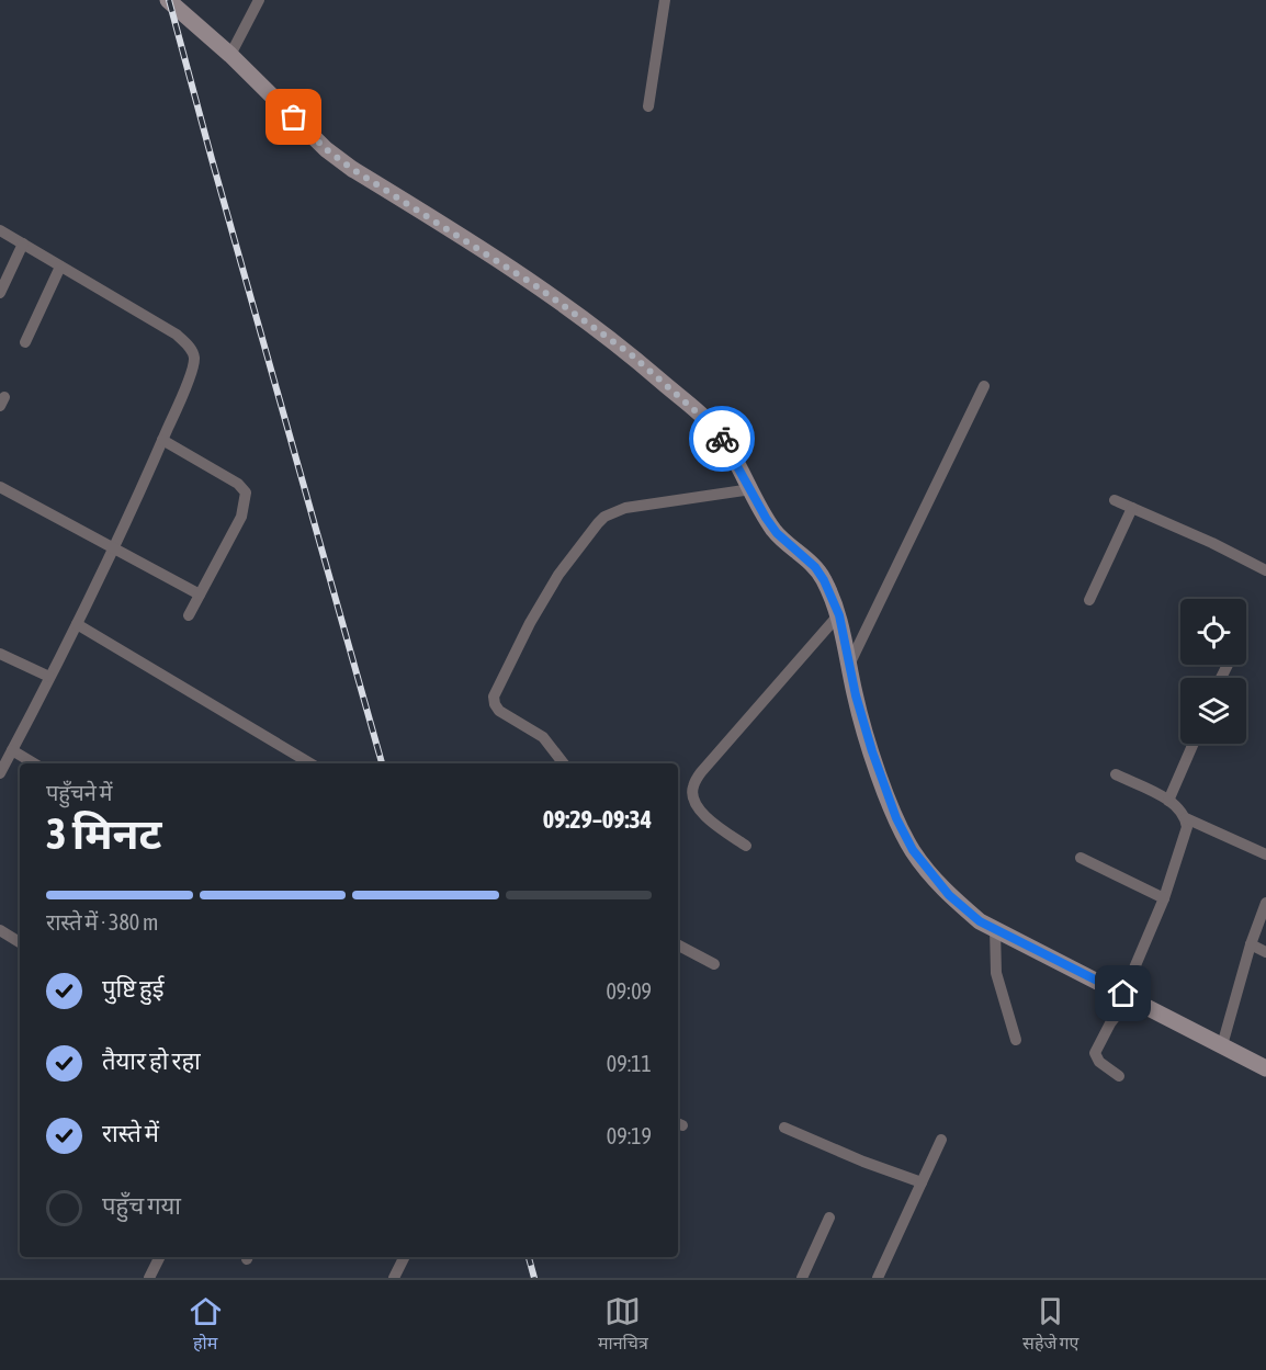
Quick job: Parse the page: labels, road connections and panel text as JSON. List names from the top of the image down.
{
  "page": {
    "heading": ["3 मिनट", "पहुँचने में", "09:29–09:34"],
    "bar": "रास्ते में · 380 m",
    "list": [
      ["पुष्टि हुई", "09:09"],
      ["तैयार हो रहा", "09:11"],
      ["रास्ते में", "09:19"],
      "पहुँच गया"
    ],
    "tabs": ["होम", "मानचित्र", "सहेजे गए"]
  }
}
